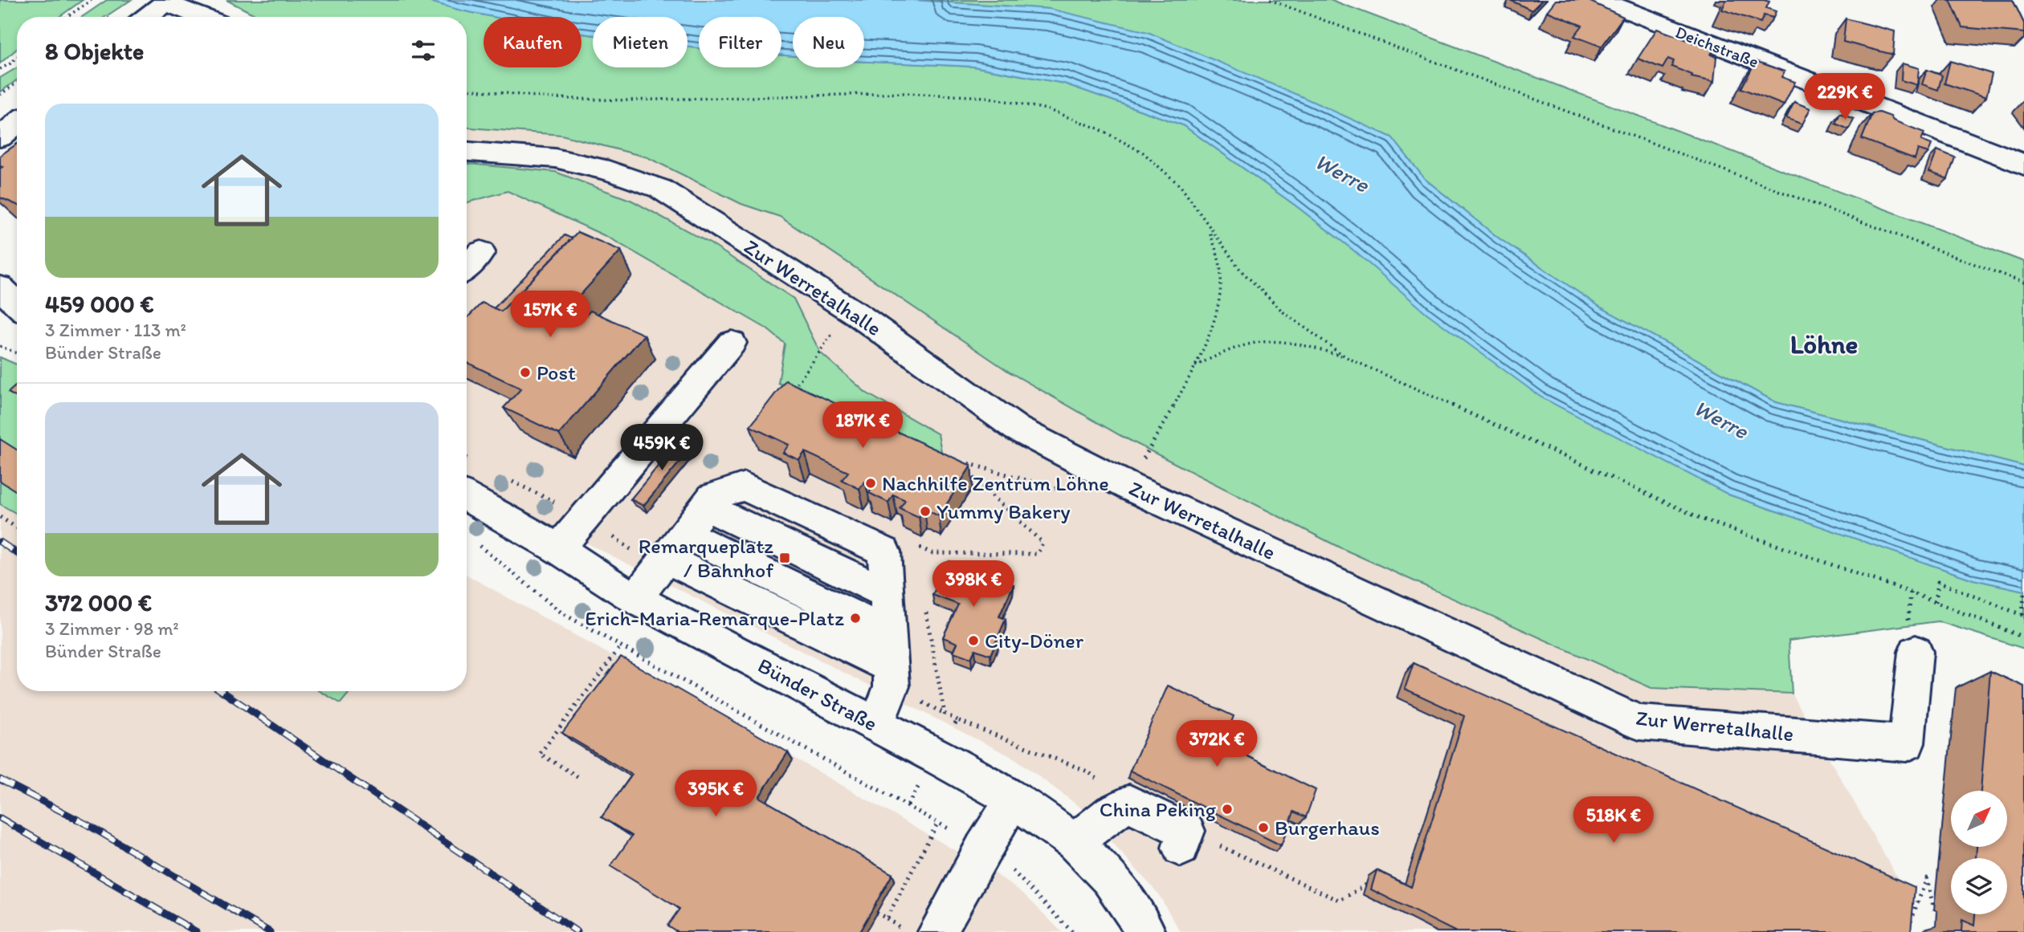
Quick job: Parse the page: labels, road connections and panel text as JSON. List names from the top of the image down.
{
  "streets": {
    "street": ["Deichstraße", "Zur Werretalhalle", "Bünder Straße"]
  },
  "districts": ["Löhne"],
  "water": ["Werre"],
  "places": {
    "other": [
      "Post",
      "Nachhilfe Zentrum Löhne",
      "Yummy Bakery",
      "Erich-Maria-Remarque-Platz",
      "City-Döner",
      "China Peking",
      "Burgerhaus"
    ],
    "transit": ["Remarqueplatz / Bahnhof"]
  },
  "north": "top right",
  "page": {
    "chip": [
      "Kaufen",
      "Mieten",
      "Filter",
      "Neu"
    ],
    "heading": "8 Objekte",
    "price": [
      "229K €",
      "157K €",
      "187K €",
      "459K €",
      "398K €",
      "372K €",
      "395K €",
      "518K €"
    ],
    "list": [
      {
        "name": "459 000 €",
        "note": "3 Zimmer · 113 m² · Bünder Straße"
      },
      {
        "name": "372 000 €",
        "note": "3 Zimmer · 98 m² · Bünder Straße"
      }
    ]
  }
}
